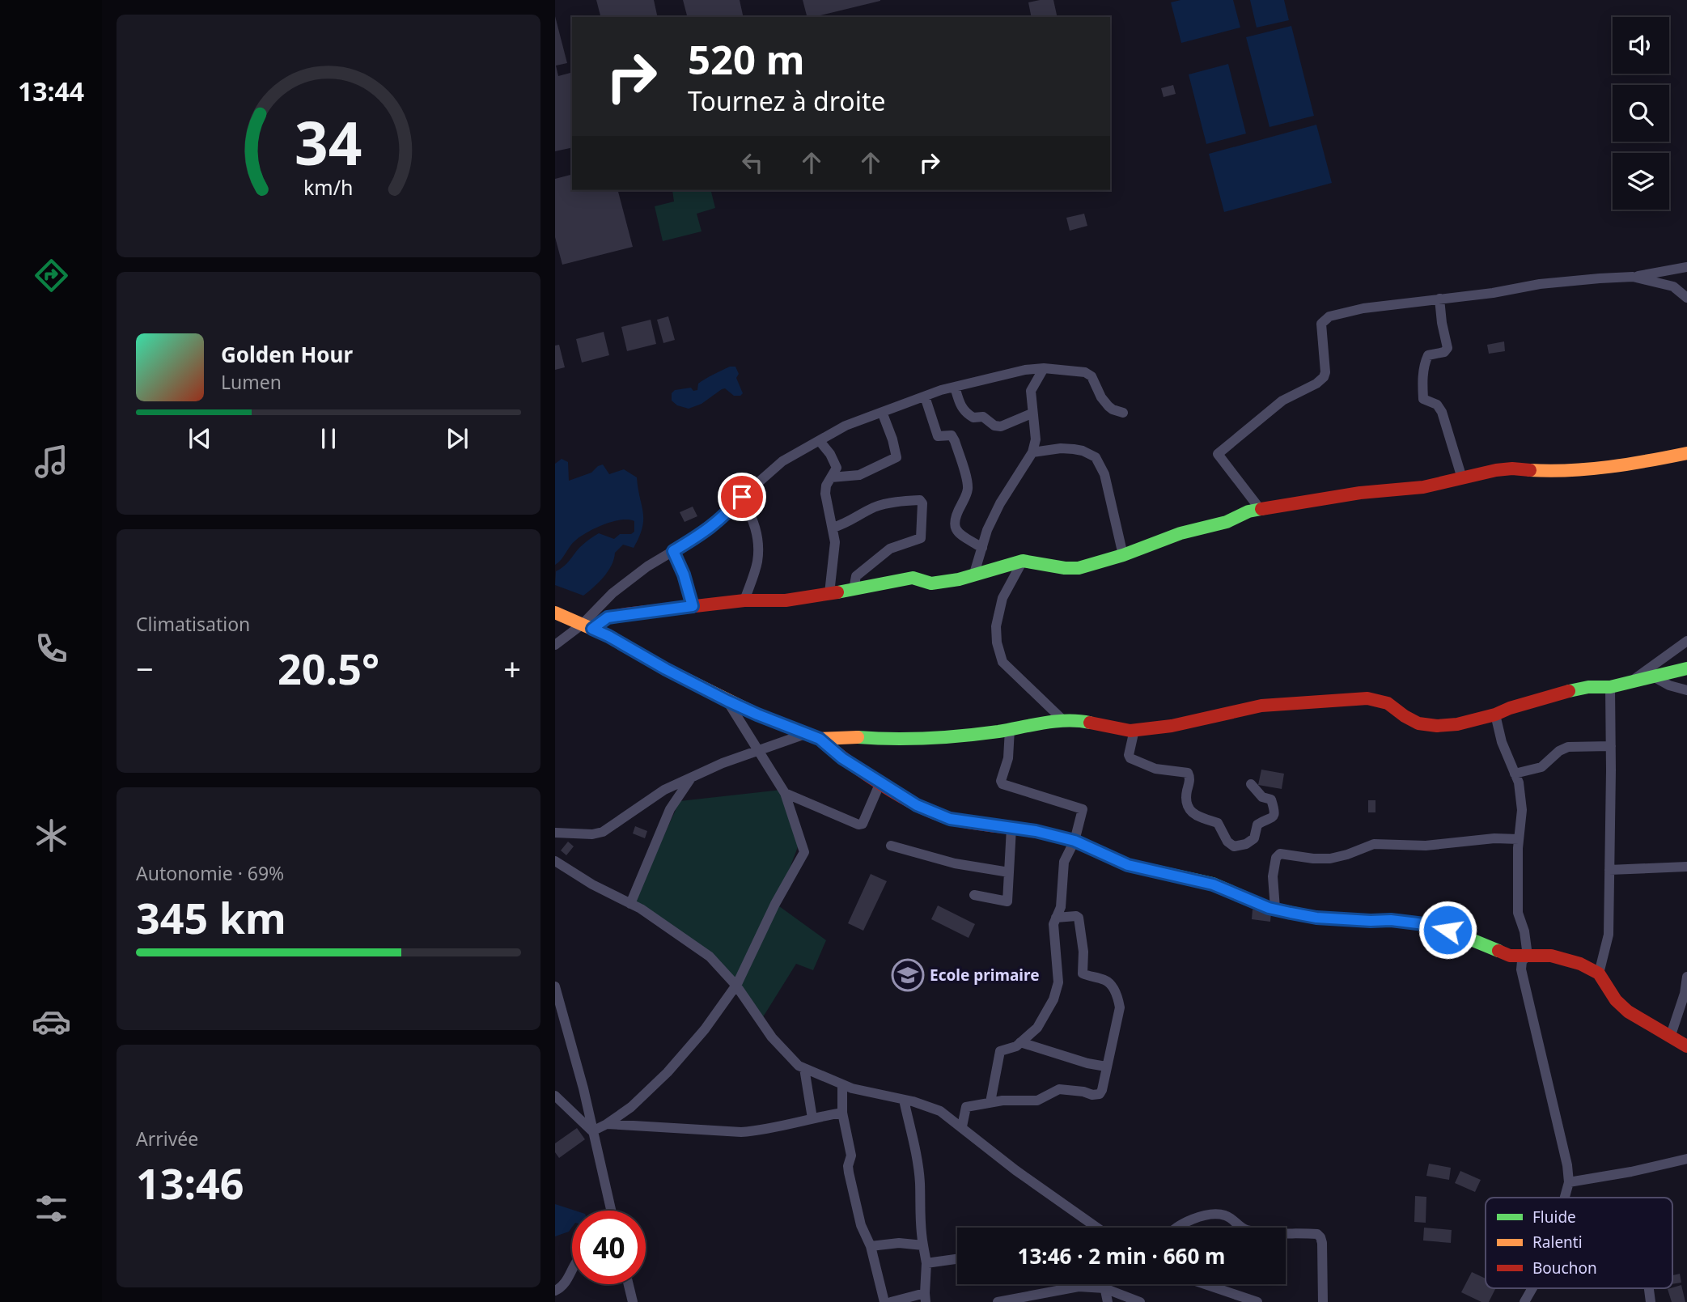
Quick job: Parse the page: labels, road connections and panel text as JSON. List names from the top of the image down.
{
  "places": {
    "school or university": ["Ecole primaire"]
  },
  "legend": ["Fluide", "Ralenti", "Bouchon"],
  "page": {
    "tabs": "13:44",
    "turn": ["520 m", "Tournez à droite"],
    "song": ["Golden Hour", "Lumen"],
    "tile": [
      "Climatisation",
      ["Autonomie · 69%", "345 km"],
      ["Arrivée", "13:46"]
    ],
    "heat": ["−", "20.5°", "+"],
    "limit": "40",
    "trip": "13:46 · 2 min · 660 m",
    "gauge": ["34", "km/h"]
  }
}
